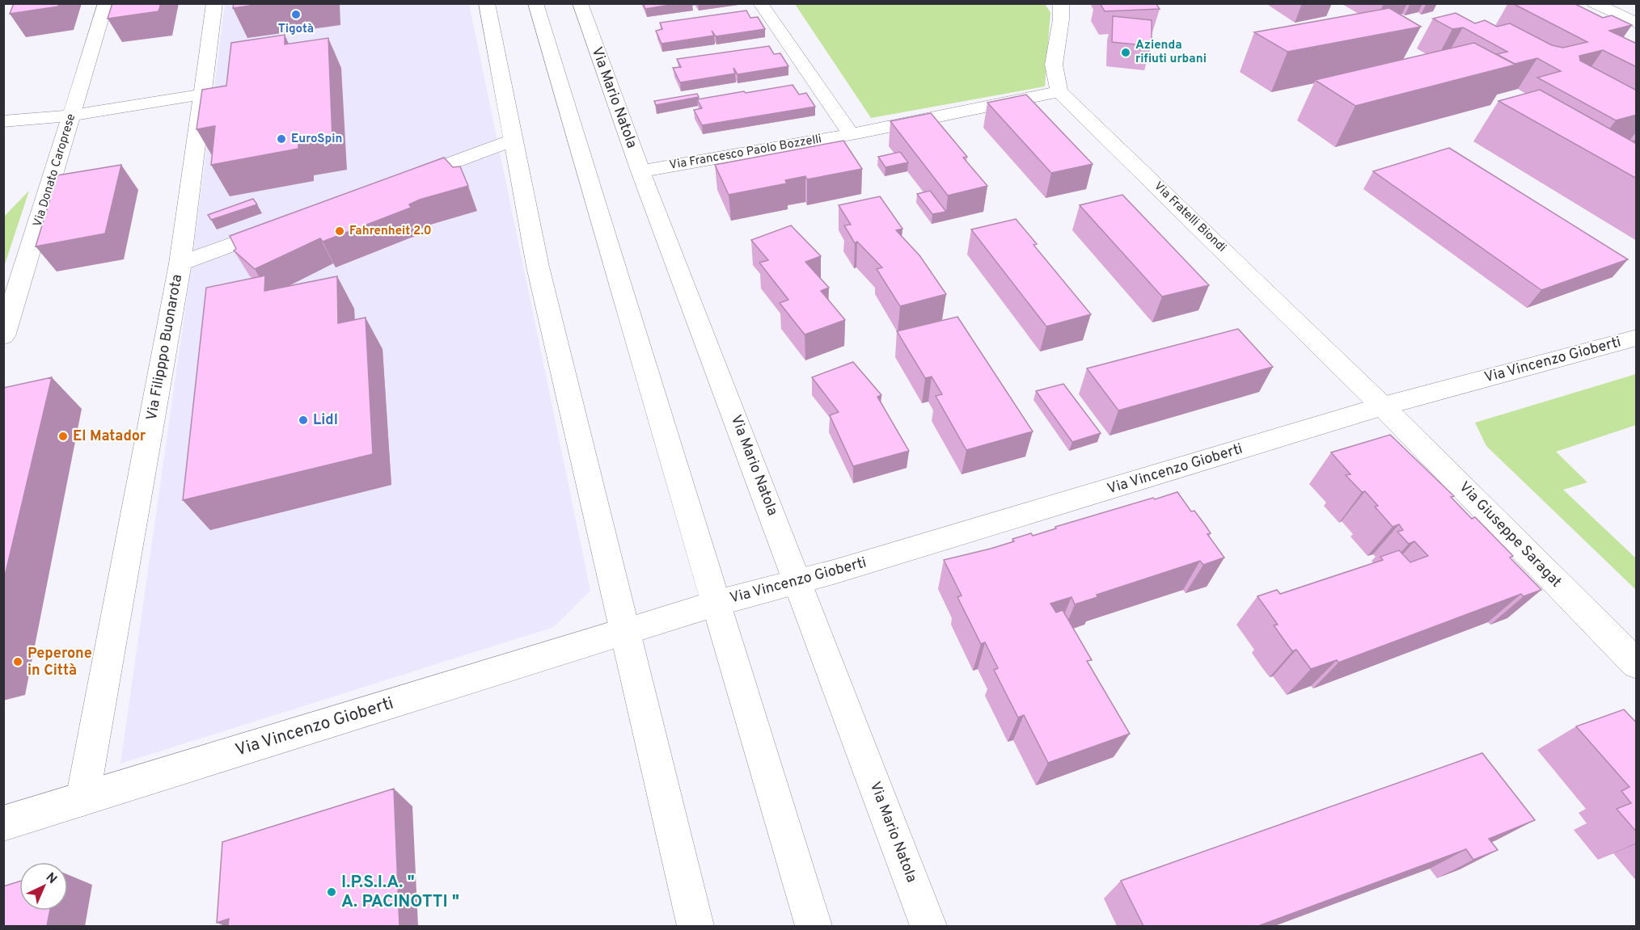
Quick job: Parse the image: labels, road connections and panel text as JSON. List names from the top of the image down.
{
  "streets": {
    "street": [
      "Via Mario Natola",
      "Via Francesco Paolo Bozzelli",
      "Via Donato Caroprese",
      "Via Fratelli Biondi",
      "Via Filipppo Buonarota",
      "Via Vincenzo Gioberti",
      "Via Giuseppe Saragat"
    ]
  },
  "crossings": [
    ["Via Mario Natola", "Via Francesco Paolo Bozzelli"],
    ["Via Mario Natola", "Via Vincenzo Gioberti"],
    ["Via Francesco Paolo Bozzelli", "Via Fratelli Biondi"],
    ["Via Fratelli Biondi", "Via Vincenzo Gioberti"],
    ["Via Fratelli Biondi", "Via Giuseppe Saragat"],
    ["Via Filipppo Buonarota", "Via Vincenzo Gioberti"],
    ["Via Vincenzo Gioberti", "Via Giuseppe Saragat"]
  ],
  "places": [
    "Tigotà",
    "Azienda rifiuti urbani",
    "EuroSpin",
    "Fahrenheit 2.0",
    "Lidl",
    "El Matador",
    "Peperone in Città",
    "I.P.S.I.A. \" A. PACINOTTI \""
  ],
  "north": "top right"
}
